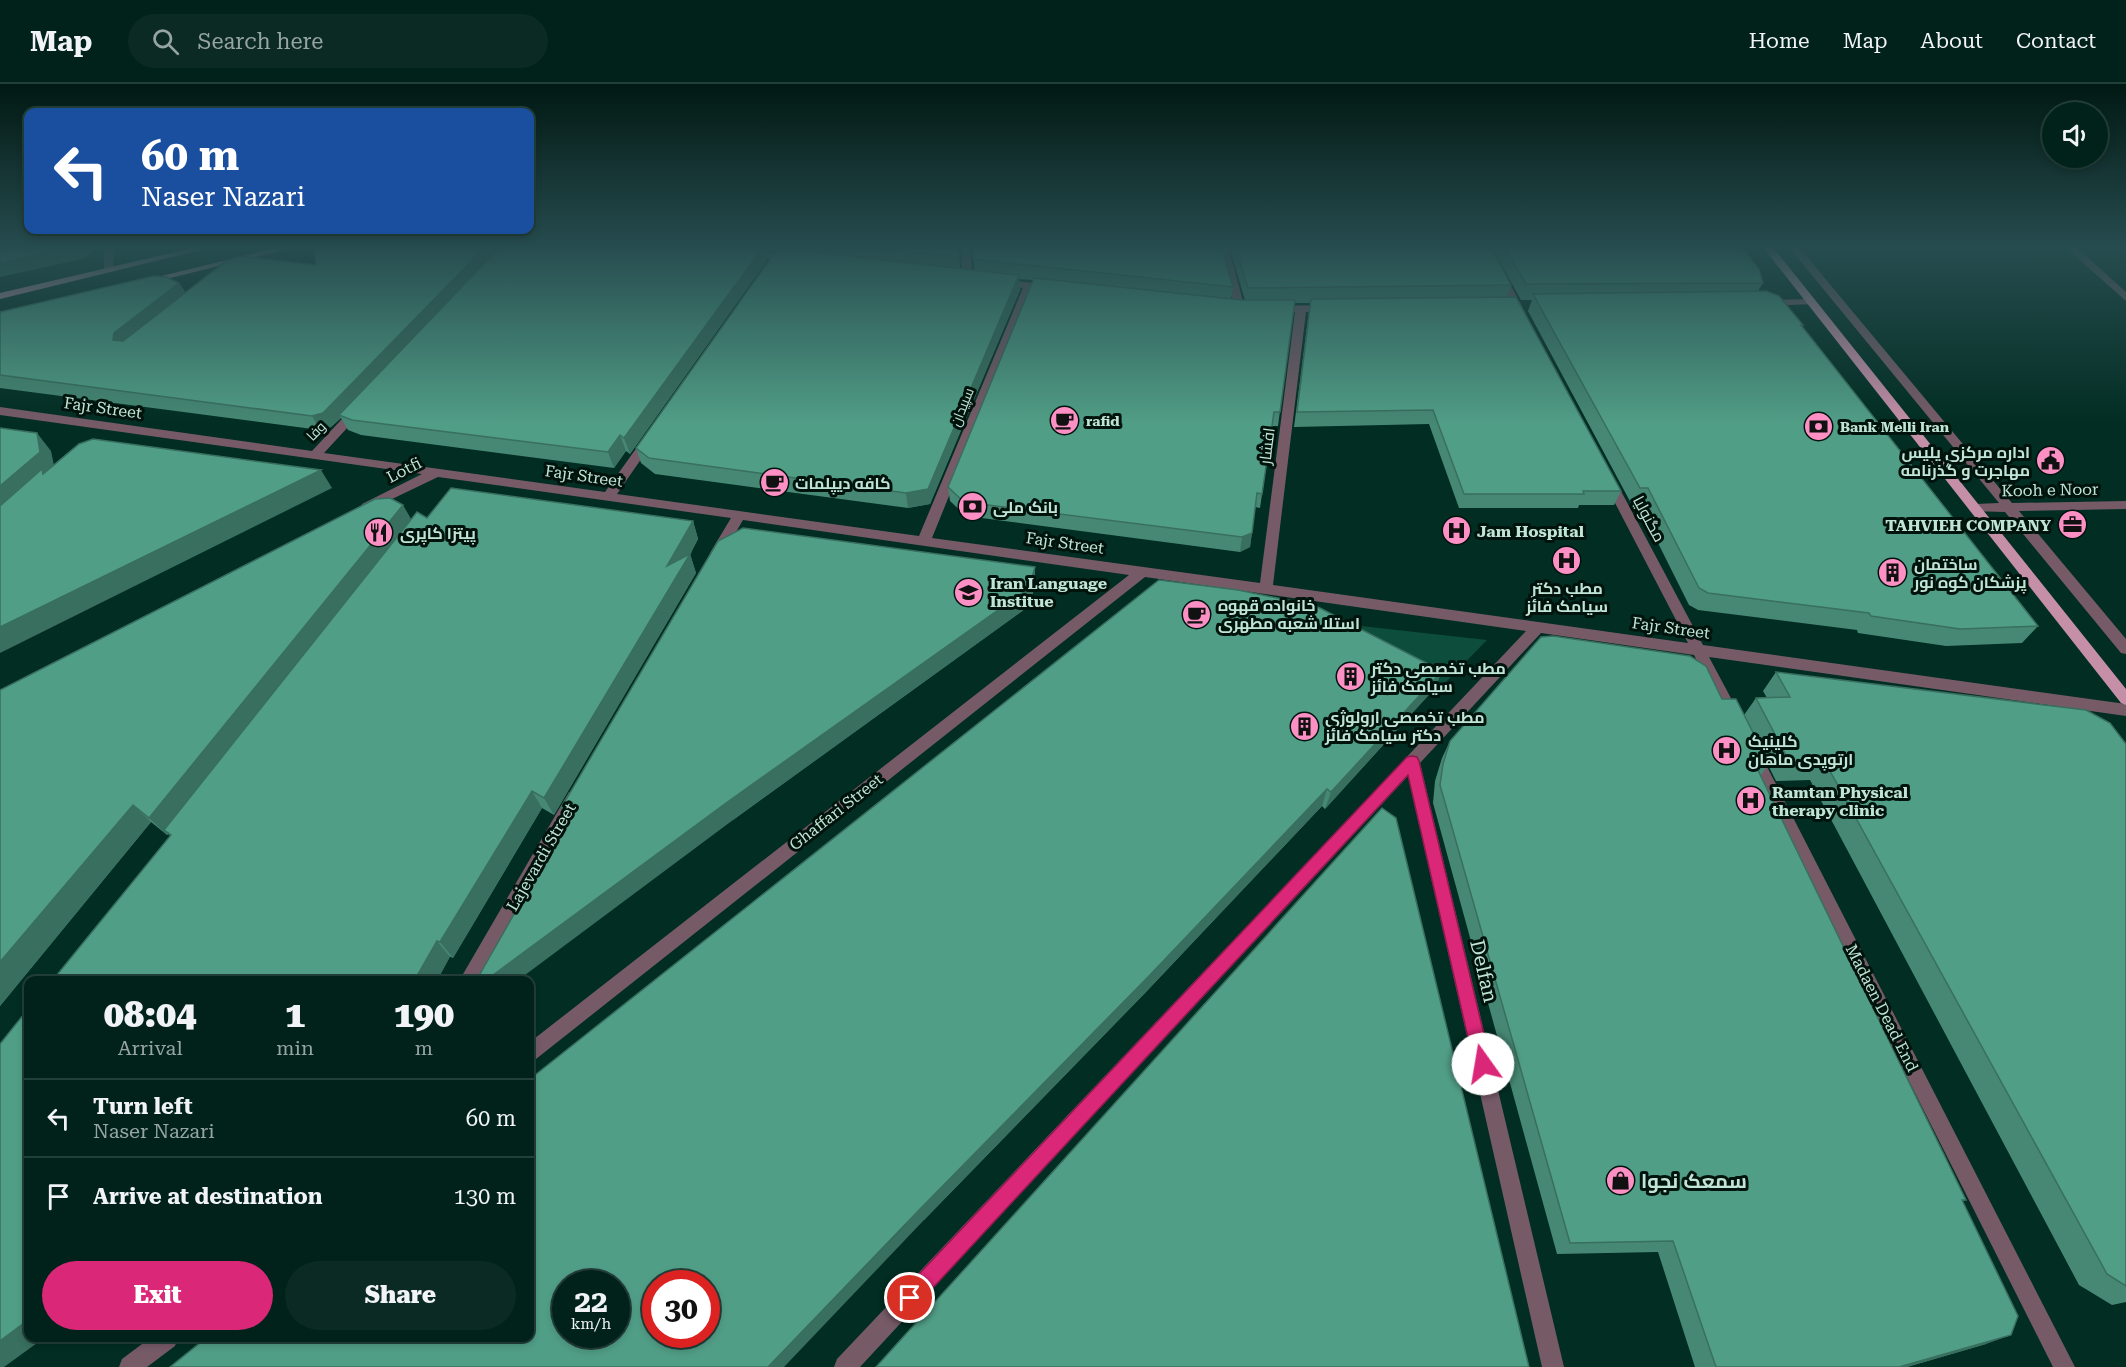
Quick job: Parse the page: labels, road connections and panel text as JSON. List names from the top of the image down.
{
  "streets": {
    "street": [
      "سپیدان",
      "Fajr Street",
      "وفا",
      "افشار",
      "Lotfi",
      "Kooh e Noor",
      "مگنولیا",
      "Ghaffari Street",
      "Lajevardi Street",
      "Delfan",
      "Madaen Dead End"
    ]
  },
  "crossings": [
    ["سپیدان", "Fajr Street"],
    ["Fajr Street", "وفا"],
    ["Fajr Street", "افشار"],
    ["Fajr Street", "Lotfi"],
    ["Fajr Street", "مگنولیا"],
    ["Fajr Street", "Ghaffari Street"],
    ["Fajr Street", "Madaen Dead End"],
    ["مگنولیا", "Madaen Dead End"]
  ],
  "places": {
    "cafe": ["rafid", "کافه دیپلمات", "خانواده قهوه استلا شعبه مطهری"],
    "bank": ["Bank Melli Iran", "بانک ملی"],
    "public building": ["اداره مرکزی پلیس مهاجرت و گذرنامه"],
    "office": ["TAHVIEH COMPANY"],
    "hospital": [
      "Jam Hospital",
      "مطب دکتر سیامک فائز",
      "کلینیک ارتوپدی ماهان",
      "Ramtan Physical therapy clinic"
    ],
    "restaurant": ["پیتزا کاپری"],
    "building": ["ساختمان پزشکان کوه نور", "مطب تخصصی دکتر سیامک فائز", "مطب تخصصی ارولوژی دکتر سیامک فائز"],
    "school or university": ["Iran Language Institue"],
    "shop": ["سمعک نجوا"]
  },
  "page": {
    "header": "Map",
    "search": "Search here",
    "nav": [
      "Home",
      "Map",
      "About",
      "Contact"
    ],
    "turn": ["60 m", "Naser Nazari"],
    "eta": [
      "08:04",
      "Arrival",
      "1",
      "min",
      "190",
      "m"
    ],
    "list": [
      {
        "name": "Turn left",
        "note": "Naser Nazari",
        "value": "60 m"
      },
      {
        "name": "Arrive at destination",
        "value": "130 m"
      }
    ],
    "buttons": ["Exit", "Share"],
    "speed": "22 km/h",
    "limit": "30"
  }
}
